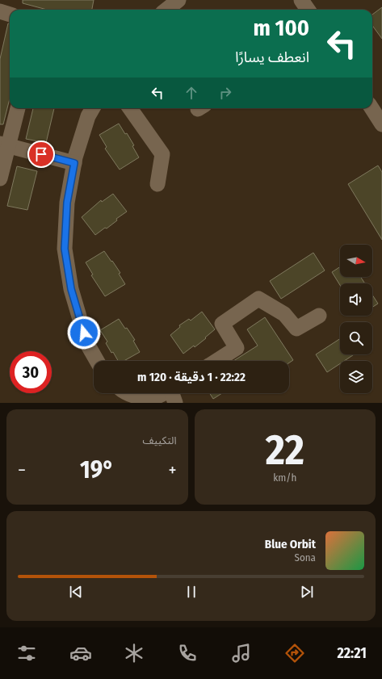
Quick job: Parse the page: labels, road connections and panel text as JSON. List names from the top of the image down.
{
  "north": "right",
  "page": {
    "turn": ["100 m", "انعطف يسارًا"],
    "limit": "30",
    "trip": "22:22 · 1 دقيقة · 120 m",
    "tile": [
      ["22", "km/h"],
      "التكييف"
    ],
    "heat": ["−", "19°", "+"],
    "song": ["Blue Orbit", "Sona"],
    "tabs": "22:21"
  }
}
